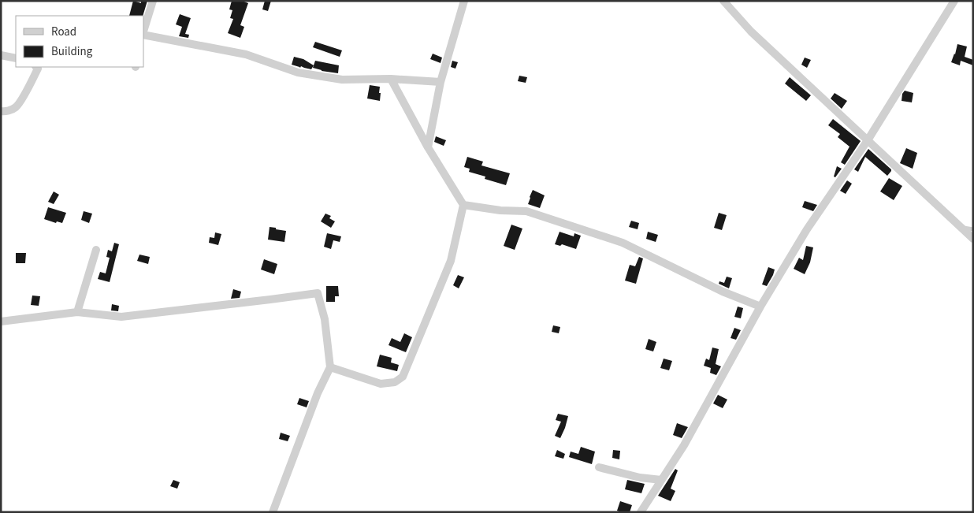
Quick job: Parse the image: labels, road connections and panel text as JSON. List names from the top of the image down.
{
  "legend": ["Road", "Building"]
}
